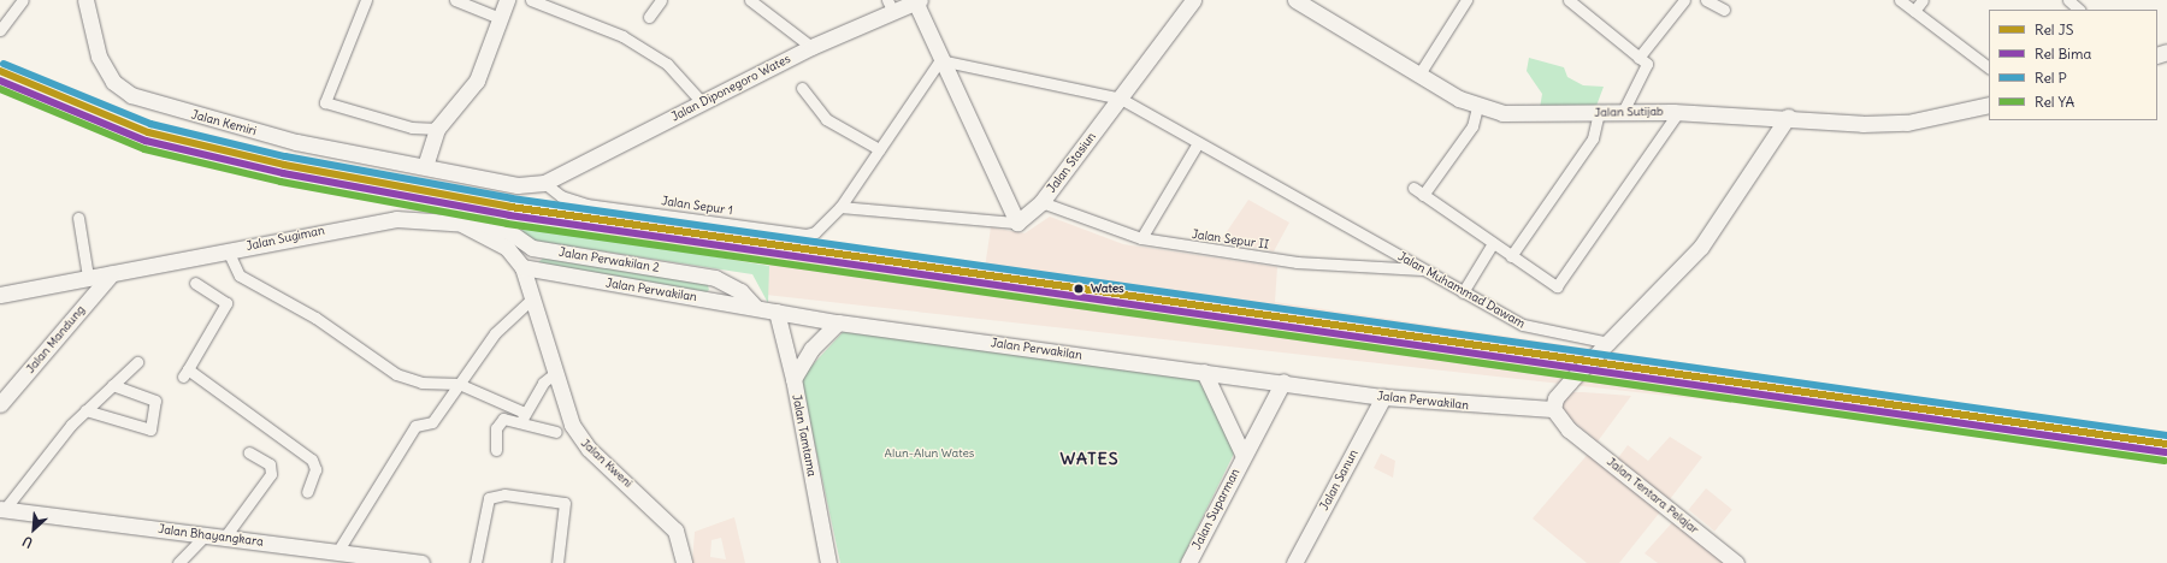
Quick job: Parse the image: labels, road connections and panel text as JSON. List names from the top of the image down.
{
  "streets": {
    "main road": [
      "Jalan Diponegoro Wates",
      "Jalan Sutijab",
      "Jalan Kemiri",
      "Jalan Stasiun",
      "Jalan Sugiman",
      "Jalan Perwakilan 2",
      "Jalan Perwakilan",
      "Jalan Mandung",
      "Jalan Tamtama",
      "Jalan Kweni",
      "Jalan Sanun",
      "Jalan Tentara Pelajar",
      "Jalan Suparman",
      "Jalan Bhayangkara"
    ],
    "street": ["Jalan Sepur 1", "Jalan Sepur II", "Jalan Muhammad Dawam"]
  },
  "crossings": [
    ["Jalan Diponegoro Wates", "Jalan Kemiri"],
    ["Jalan Diponegoro Wates", "Jalan Sepur 1"],
    ["Jalan Kemiri", "Jalan Sepur 1"],
    ["Jalan Stasiun", "Jalan Sepur II"],
    ["Jalan Stasiun", "Jalan Muhammad Dawam"],
    ["Jalan Sepur 1", "Jalan Muhammad Dawam"],
    ["Jalan Sugiman", "Jalan Perwakilan 2"],
    ["Jalan Sugiman", "Jalan Mandung"],
    ["Jalan Sepur II", "Jalan Muhammad Dawam"],
    ["Jalan Perwakilan 2", "Jalan Perwakilan"],
    ["Jalan Perwakilan", "Jalan Tamtama"],
    ["Jalan Perwakilan", "Jalan Kweni"],
    ["Jalan Perwakilan", "Jalan Sanun"],
    ["Jalan Perwakilan", "Jalan Tentara Pelajar"],
    ["Jalan Perwakilan", "Jalan Suparman"]
  ],
  "districts": ["WATES"],
  "parks": ["Alun-Alun Wates"],
  "places": ["Wates"],
  "lines": [
    "rail line P",
    "rail line JS",
    "rail line Bima",
    "rail line YA"
  ],
  "legend": [
    "Rel JS",
    "Rel Bima",
    "Rel P",
    "Rel YA"
  ],
  "north": "bottom left"
}
